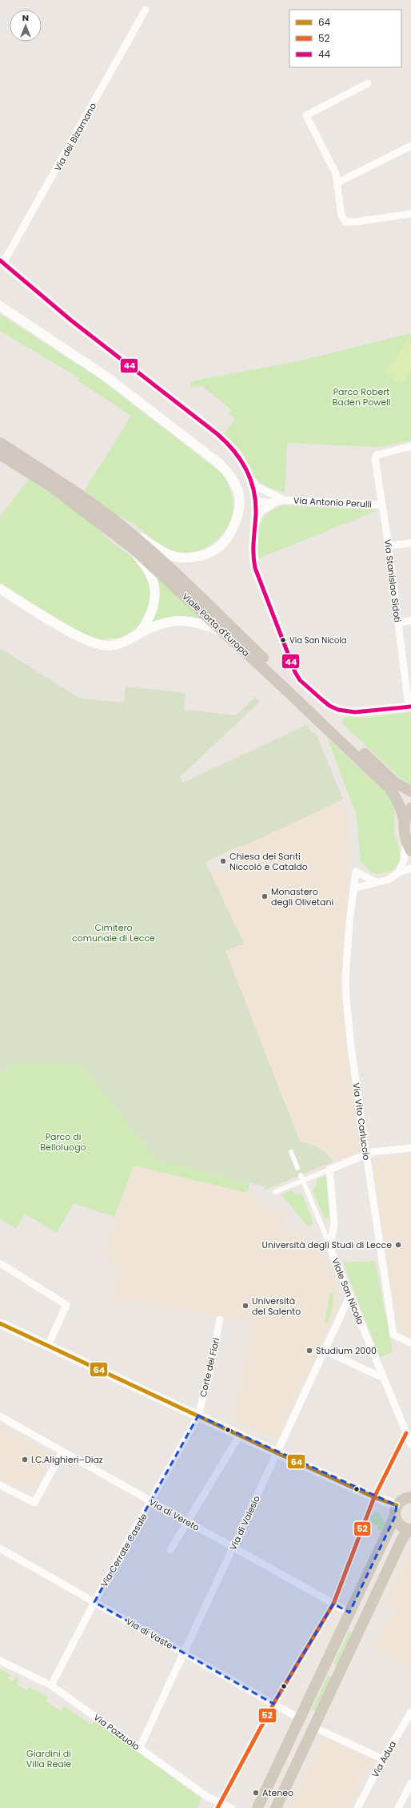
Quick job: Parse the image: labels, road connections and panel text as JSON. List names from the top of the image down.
{
  "streets": {
    "highway": ["Viale Porta d'Europa"],
    "street": [
      "Via dei Bizamano",
      "Via Antonio Perulli",
      "Via Stanislao Sidoti",
      "Via Vito Carluccio",
      "Viale San Nicola",
      "Corte dei Fiori",
      "Via di Vereto",
      "Via di Valesio",
      "Via Cerrate Casale",
      "Via di Vaste",
      "Via Pozzuolo",
      "Via Adua"
    ]
  },
  "crossings": [
    ["Via Antonio Perulli", "Via Stanislao Sidoti"],
    ["Viale San Nicola", "Via di Valesio"],
    ["Corte dei Fiori", "Via Cerrate Casale"],
    ["Via di Vereto", "Via di Valesio"],
    ["Via di Vereto", "Via Cerrate Casale"],
    ["Via di Valesio", "Via di Vaste"],
    ["Via di Valesio", "Via Pozzuolo"],
    ["Via Cerrate Casale", "Via di Vaste"],
    ["Via Cerrate Casale", "Via Pozzuolo"]
  ],
  "parks": [
    "Parco Robert Baden Powell",
    "Cimitero comunale di Lecce",
    "Parco di Belloluogo",
    "Giardini di Villa Reale"
  ],
  "places": [
    "Via San Nicola",
    "Chiesa dei Santi Niccolò e Cataldo",
    "Monastero degli Olivetani",
    "Università degli Studi di Lecce",
    "Università del Salento",
    "Studium 2000",
    "I.C.Alighieri–Diaz",
    "Ateneo"
  ],
  "lines": ["transit line 44", "transit line 64", "transit line 52"],
  "legend": ["64", "52", "44"],
  "north": "top"
}
